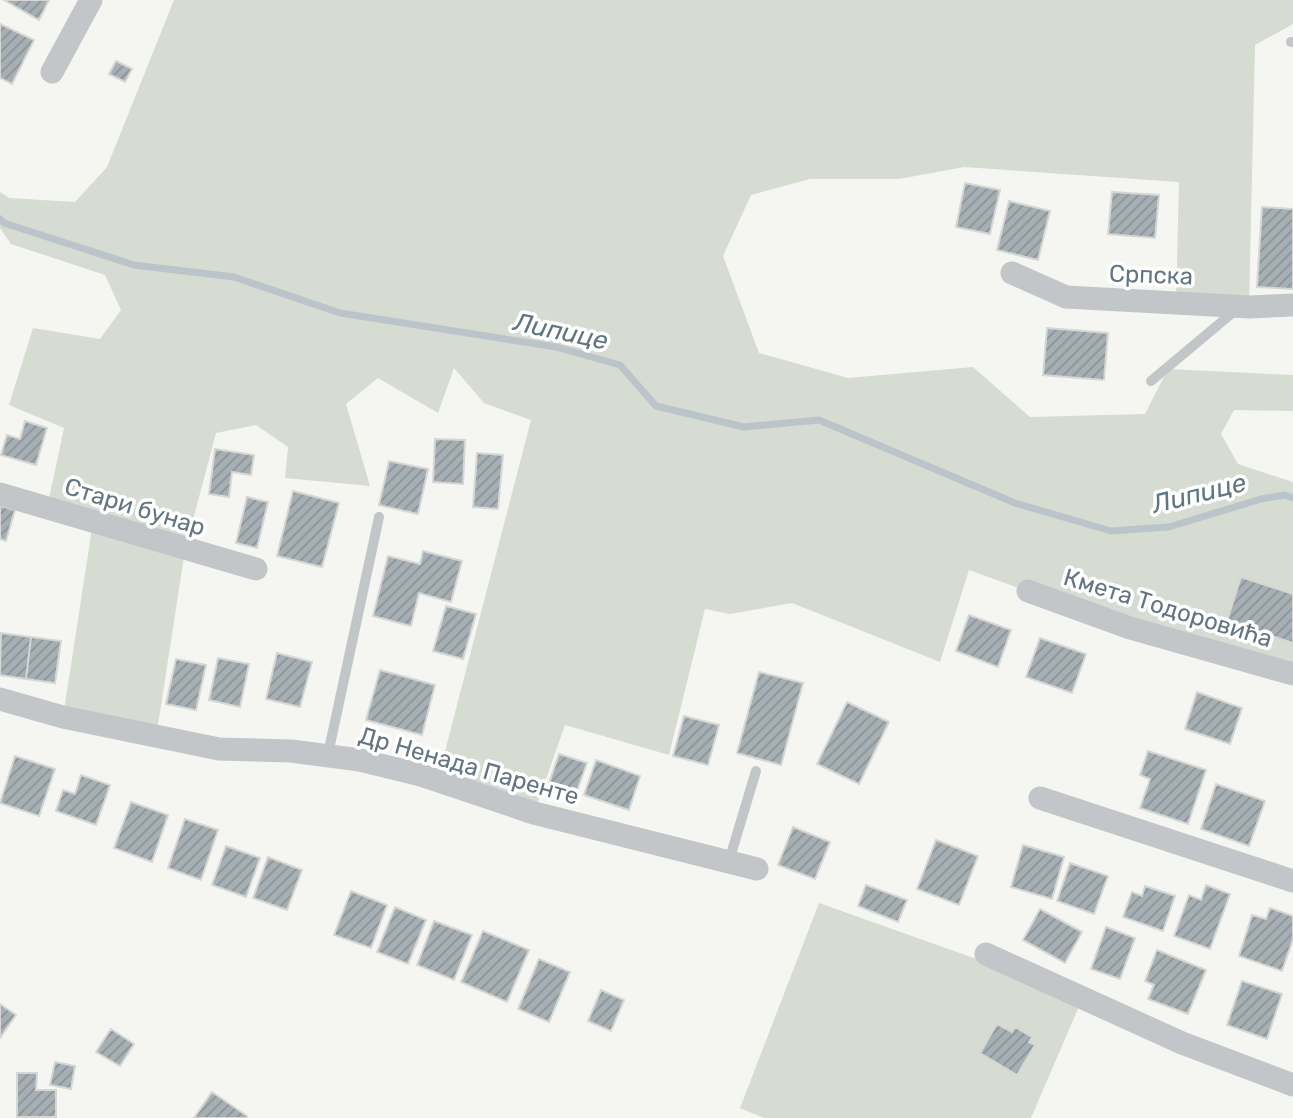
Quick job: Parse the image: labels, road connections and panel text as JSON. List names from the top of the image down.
{
  "streets": {
    "street": [
      "Српска",
      "Стари бунар",
      "Кмета Тодоровића",
      "Др Ненада Паренте"
    ]
  },
  "water": ["Липице"]
}
